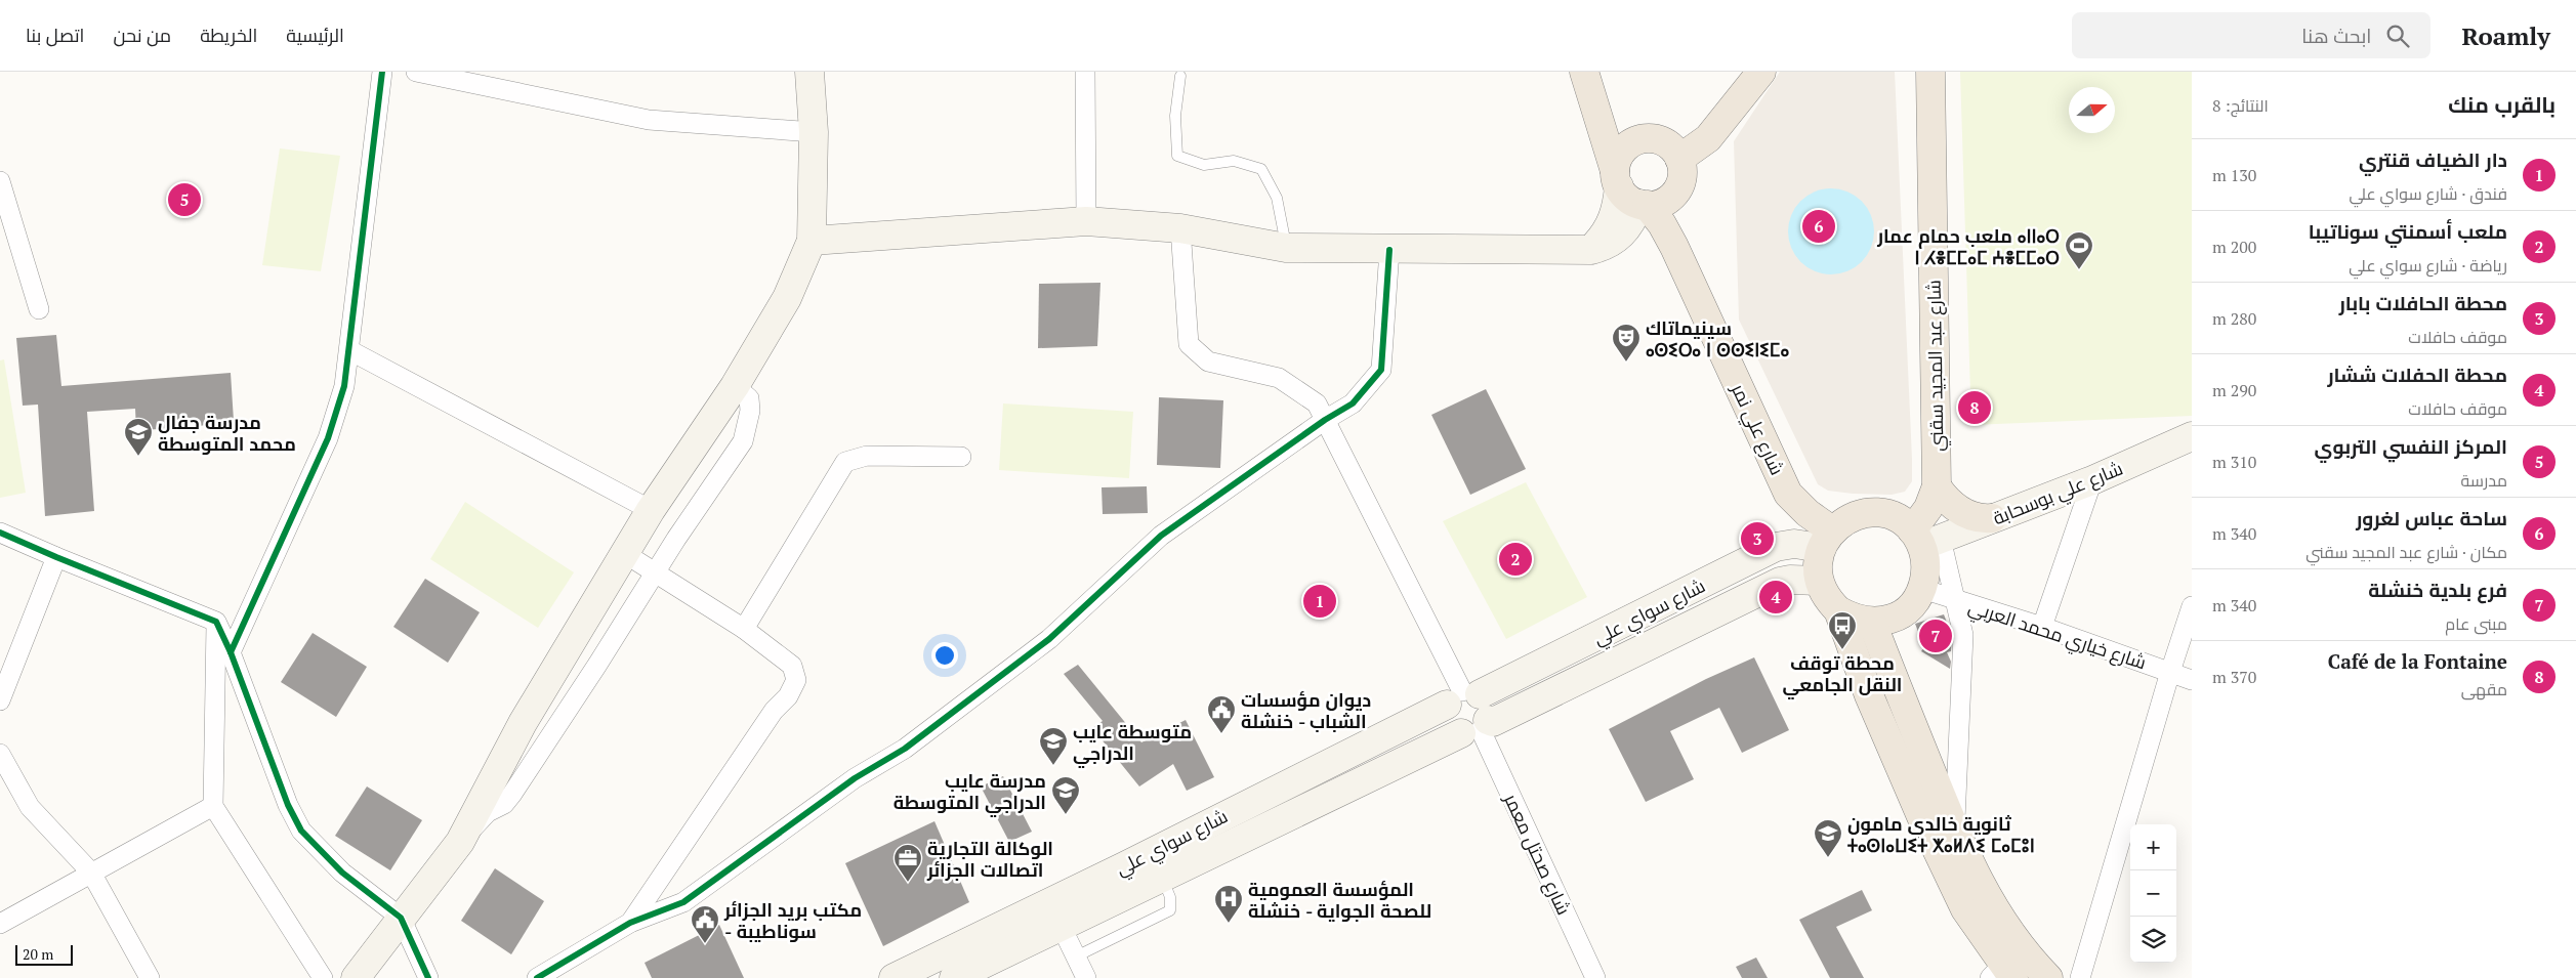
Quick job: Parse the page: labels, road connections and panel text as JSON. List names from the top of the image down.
{
  "streets": {
    "main road": [
      "شارع عبد المجيد سقني",
      "شارع علي نمر",
      "شارع علي بوسحابة",
      "شارع سواي علي"
    ],
    "street": ["شارع خياري محمد العربي", "شارع صحتل معمر"]
  },
  "crossings": [
    ["شارع عبد المجيد سقني", "شارع علي نمر"],
    ["شارع عبد المجيد سقني", "شارع علي بوسحابة"],
    ["شارع عبد المجيد سقني", "شارع سواي علي"],
    ["شارع عبد المجيد سقني", "شارع خياري محمد العربي"],
    ["شارع علي نمر", "شارع علي بوسحابة"],
    ["شارع علي نمر", "شارع سواي علي"],
    ["شارع علي نمر", "شارع خياري محمد العربي"],
    ["شارع علي بوسحابة", "شارع سواي علي"],
    ["شارع علي بوسحابة", "شارع خياري محمد العربي"],
    ["شارع سواي علي", "شارع خياري محمد العربي"],
    ["شارع سواي علي", "شارع صحتل معمر"]
  ],
  "places": {
    "sports": ["ملعب حمام عمار ⴰⵏⵏⴰⵔ ⵏ ⵃⴻⵎⵎⴰⵎ ⵄⴻⵎⵎⴰⵔ"],
    "theatre": ["سينيماتاك ⴰⵙⵉⵔⴰ ⵏ ⵙⵙⵉⵏⵉⵎⴰ"],
    "school or university": [
      "مدرسة جفال محمد المتوسطة",
      "متوسطة عايب الدراجي",
      "مدرسة عايب الدراجي المتوسطة",
      "ثانوية خالدي مامون ⵜⴰⵙⵏⴰⵡⵉⵜ ⵅⴰⵍⴷⵉ ⵎⴰⵎⵓⵏ"
    ],
    "bus stop": ["محطة توقف النقل الجامعي"],
    "public building": ["ديوان مؤسسات الشباب - خنشلة", "مكتب بريد الجزائر - سوناطيبة"],
    "office": ["الوكالة التجارية اتصالات الجزائر"],
    "hospital": ["المؤسسة العمومية للصحة الجواية - خنشلة"]
  },
  "scale_bar": "20 m",
  "north": "right",
  "page": {
    "header": "Roamly",
    "search": "ابحث هنا",
    "nav": [
      "الرئيسية",
      "الخريطة",
      "من نحن",
      "اتصل بنا"
    ],
    "heading": ["بالقرب منك", "النتائج: 8"],
    "list": [
      {
        "mark": "1",
        "name": "دار الضياف قنتري",
        "note": "فندق · شارع سواي علي",
        "value": "130 m"
      },
      {
        "mark": "2",
        "name": "ملعب أسمنتي سوناتيبا",
        "note": "رياضة · شارع سواي علي",
        "value": "200 m"
      },
      {
        "mark": "3",
        "name": "محطة الحافلات بابار",
        "note": "موقف حافلات",
        "value": "280 m"
      },
      {
        "mark": "4",
        "name": "محطة الحفلات ششار",
        "note": "موقف حافلات",
        "value": "290 m"
      },
      {
        "mark": "5",
        "name": "المركز النفسي التربوي",
        "note": "مدرسة",
        "value": "310 m"
      },
      {
        "mark": "6",
        "name": "ساحة عباس لغرور",
        "note": "مكان · شارع عبد المجيد سقني",
        "value": "340 m"
      },
      {
        "mark": "7",
        "name": "فرع بلدية خنشلة",
        "note": "مبنى عام",
        "value": "340 m"
      },
      {
        "mark": "8",
        "name": "Café de la Fontaine",
        "note": "مقهى",
        "value": "370 m"
      }
    ],
    "pins": [
      "5",
      "6",
      "8",
      "3",
      "2",
      "4",
      "1",
      "7"
    ],
    "map_buttons": ["+", "−"],
    "scale": "20 m"
  }
}
